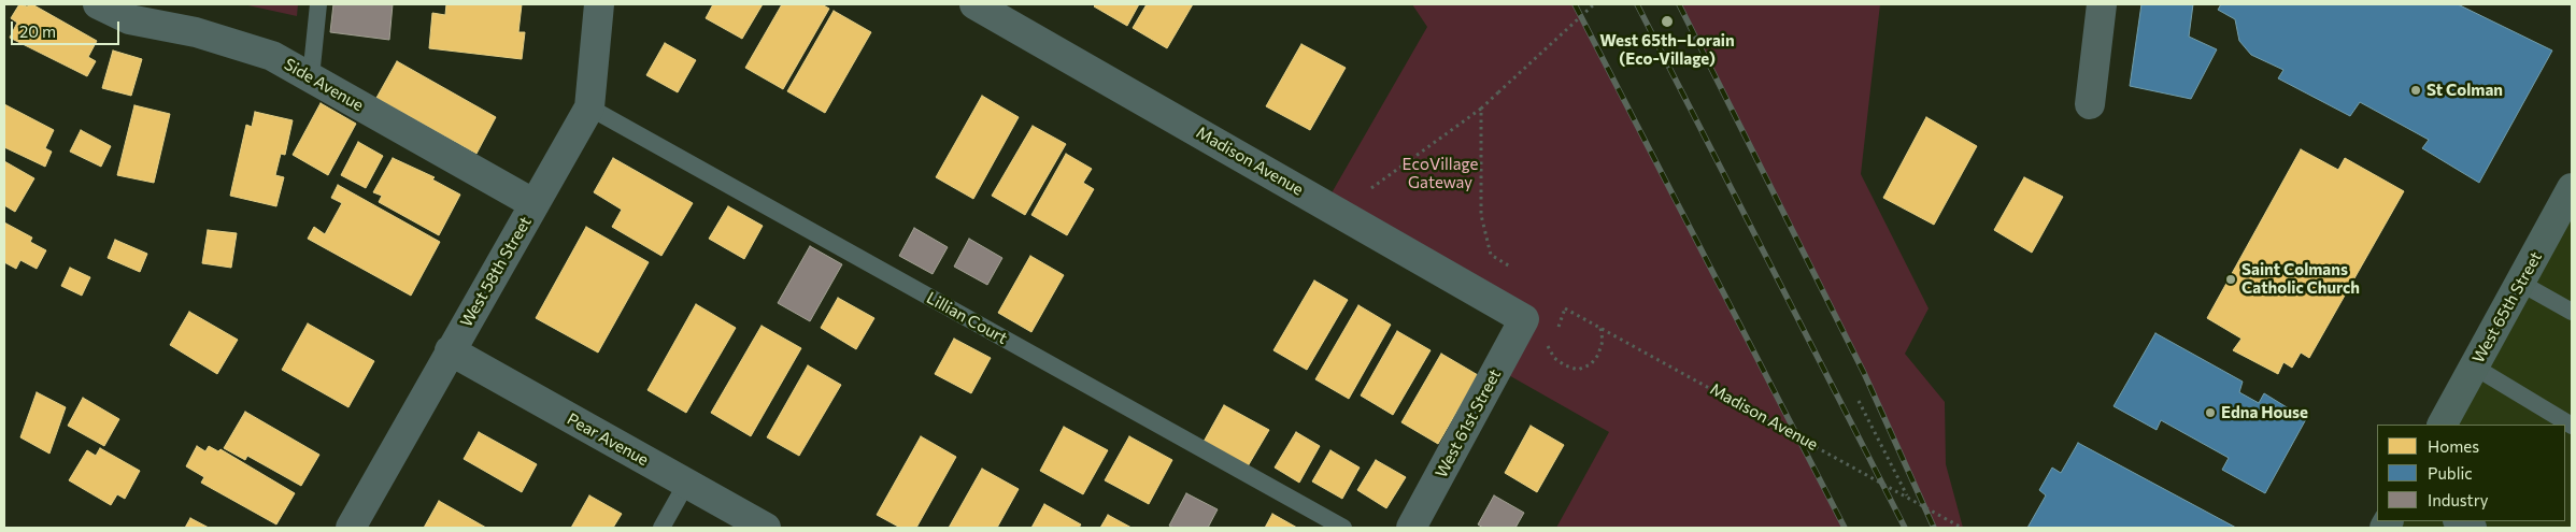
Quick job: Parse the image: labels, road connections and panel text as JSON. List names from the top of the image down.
{
  "streets": {
    "street": [
      "Side Avenue",
      "Madison Avenue",
      "West 58th Street",
      "West 65th Street",
      "West 61st Street",
      "Pear Avenue"
    ],
    "lane": ["Lillian Court"]
  },
  "crossings": [
    ["Side Avenue", "West 58th Street"],
    ["Madison Avenue", "West 61st Street"],
    ["West 58th Street", "Lillian Court"],
    ["West 58th Street", "Pear Avenue"]
  ],
  "parks": ["EcoVillage Gateway"],
  "places": [
    "West 65th–Lorain (Eco-Village)",
    "St Colman",
    "Saint Colmans Catholic Church",
    "Edna House"
  ],
  "legend": ["Homes", "Public", "Industry"],
  "scale_bar": "20 m"
}
